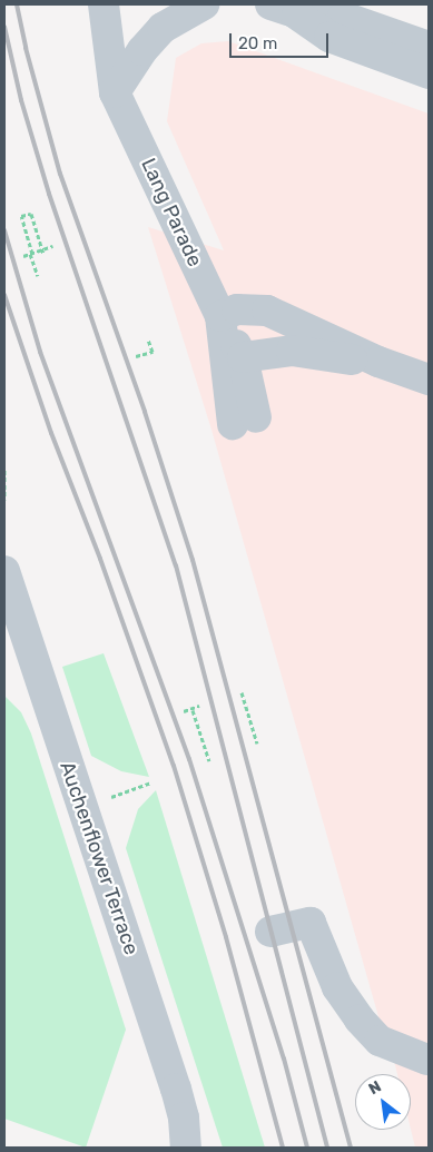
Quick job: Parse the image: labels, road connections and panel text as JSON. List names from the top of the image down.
{
  "streets": {
    "street": ["Lang Parade", "Auchenflower Terrace"]
  },
  "scale_bar": "20 m",
  "north": "top left"
}
